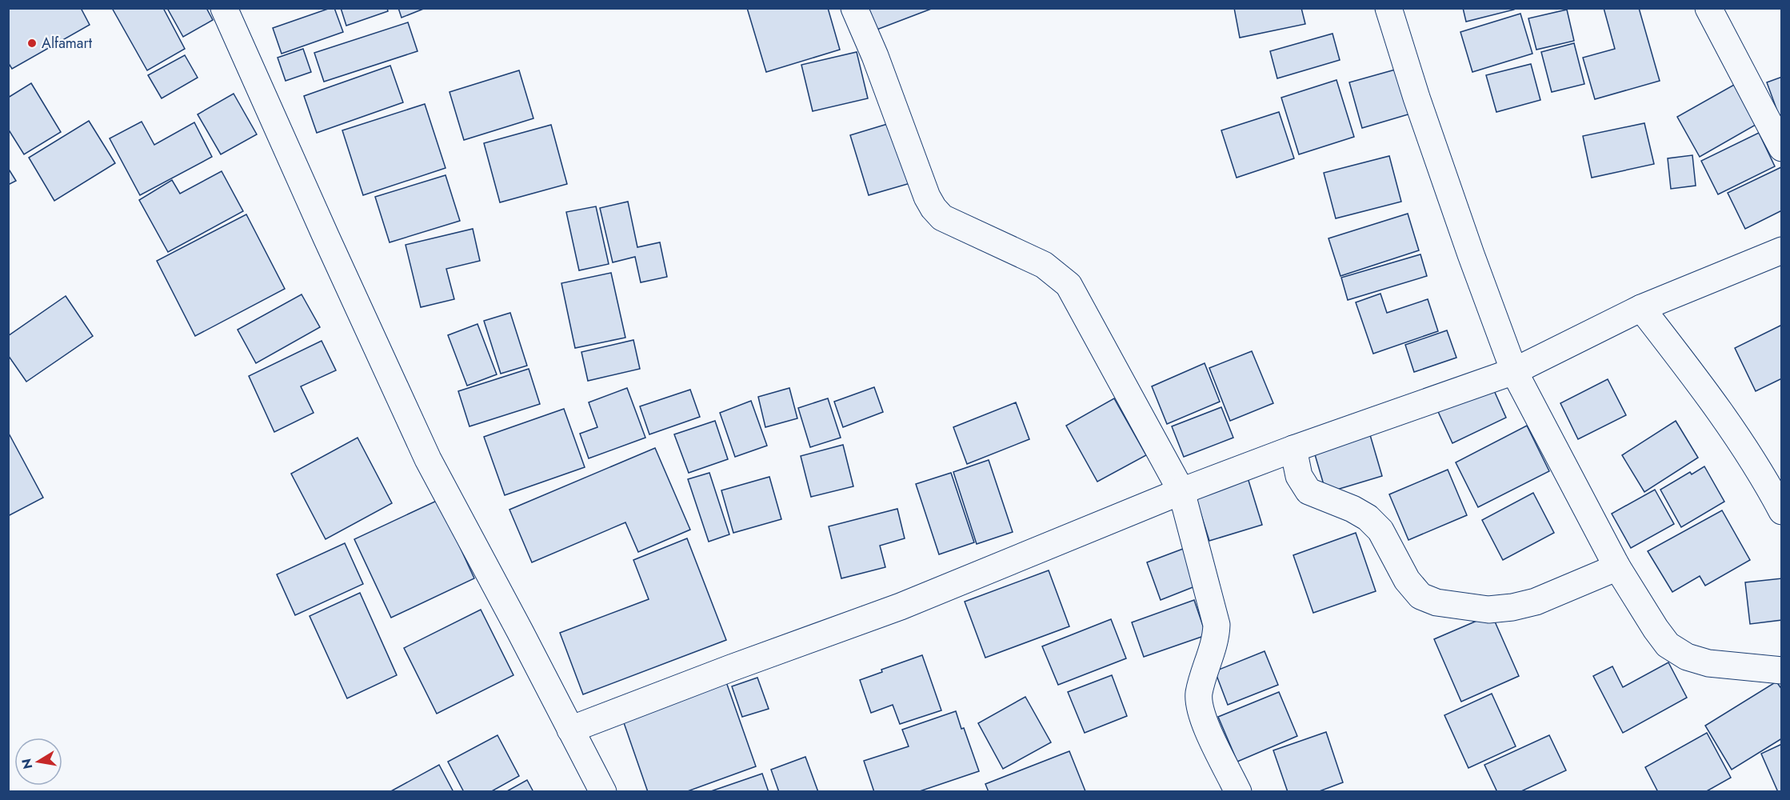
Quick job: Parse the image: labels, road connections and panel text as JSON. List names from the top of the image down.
{
  "places": ["Alfamart"],
  "north": "left"
}
